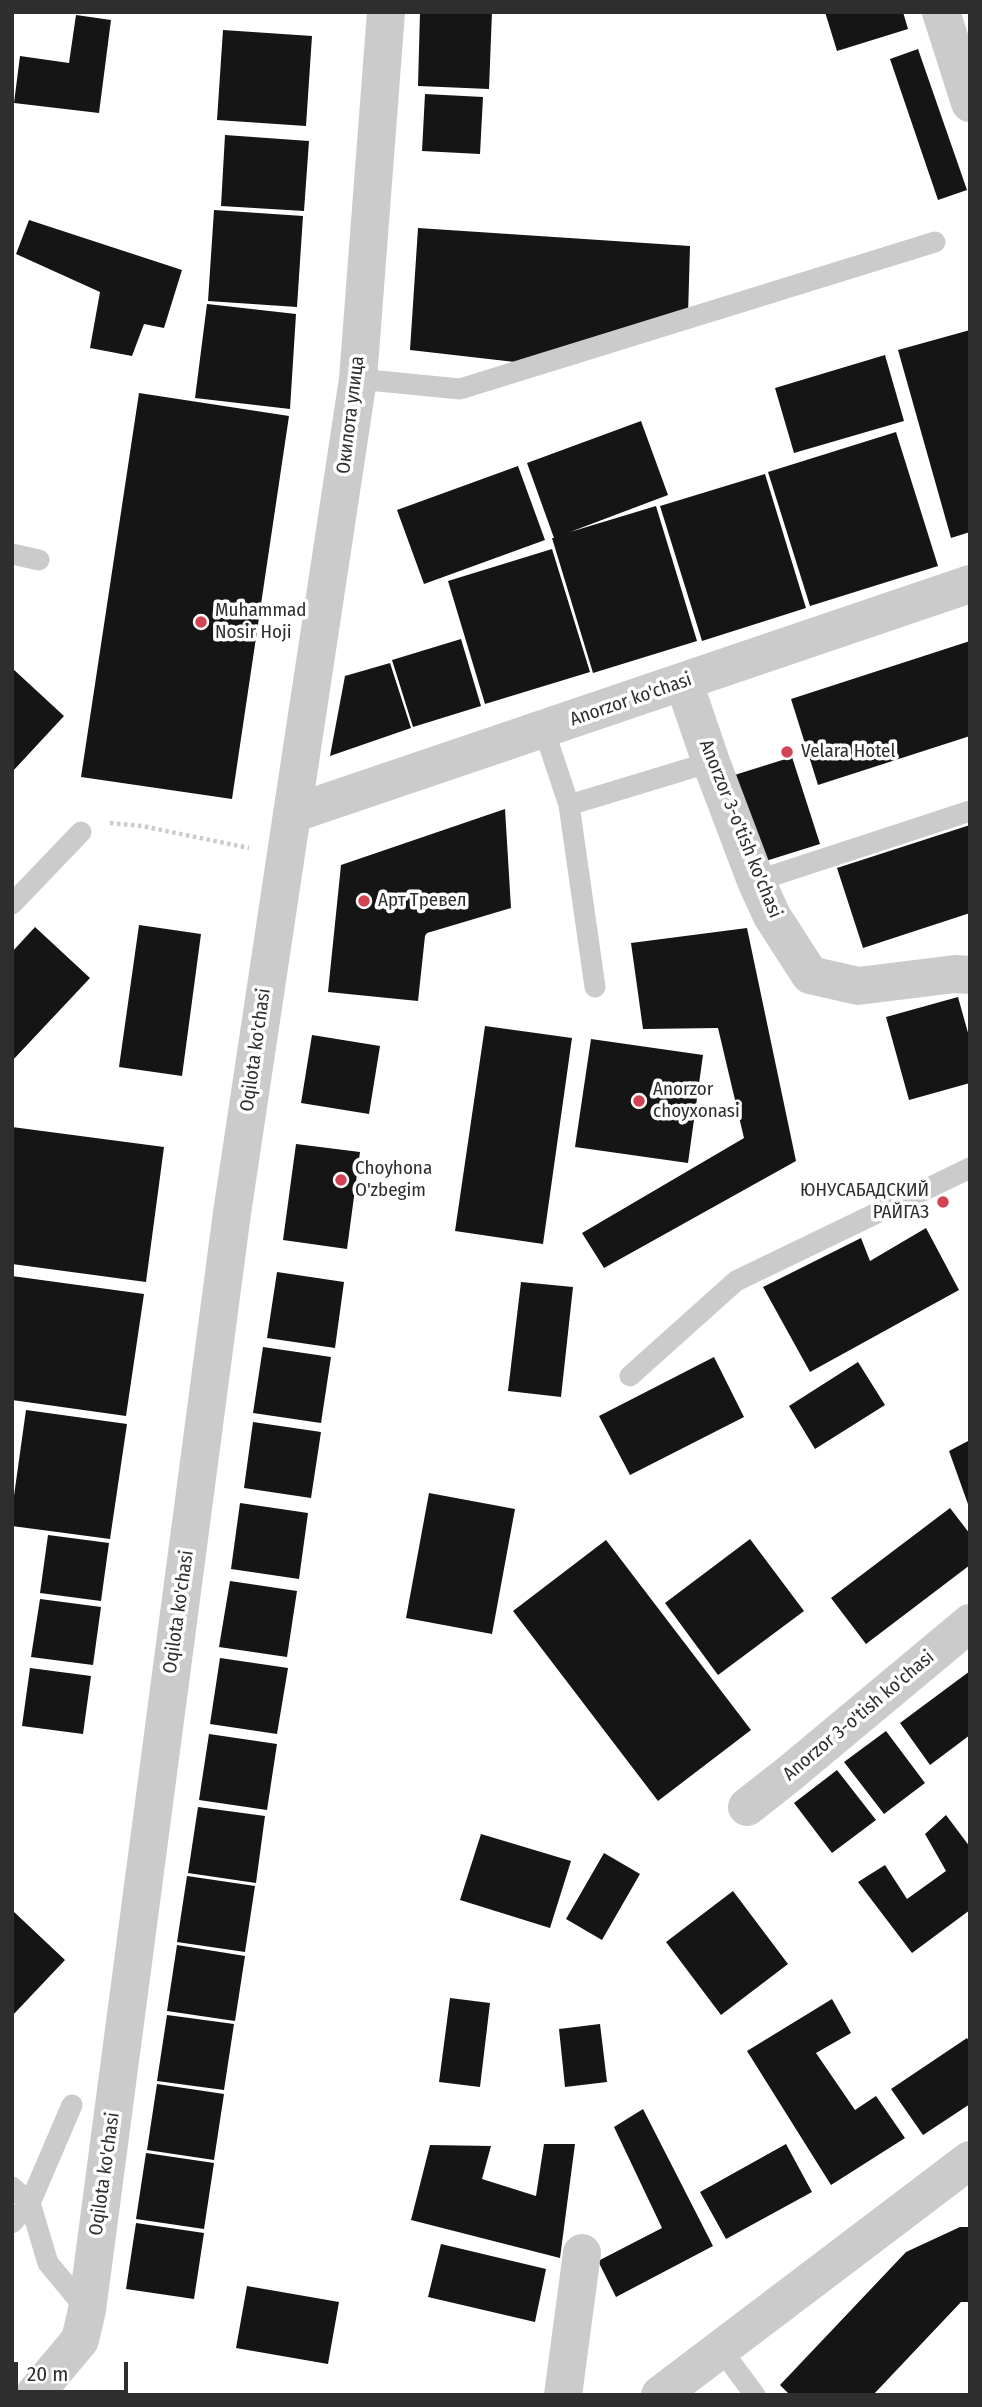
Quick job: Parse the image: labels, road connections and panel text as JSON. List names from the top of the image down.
{
  "streets": {
    "street": [
      "Окилота улица",
      "Anorzor ko'chasi",
      "Anorzor 3-o'tish ko'chasi",
      "Oqilota ko'chasi"
    ]
  },
  "crossings": [
    ["Окилота улица", "Anorzor ko'chasi"],
    ["Окилота улица", "Oqilota ko'chasi"],
    ["Anorzor ko'chasi", "Anorzor 3-o'tish ko'chasi"],
    ["Anorzor ko'chasi", "Oqilota ko'chasi"]
  ],
  "places": [
    "Muhammad Nosir Hoji",
    "Velara Hotel",
    "Арт Тревел",
    "Anorzor choyxonasi",
    "Choyhona O'zbegim",
    "ЮНУСАБАДСКИЙ РАЙГАЗ"
  ],
  "scale_bar": "20 m"
}
